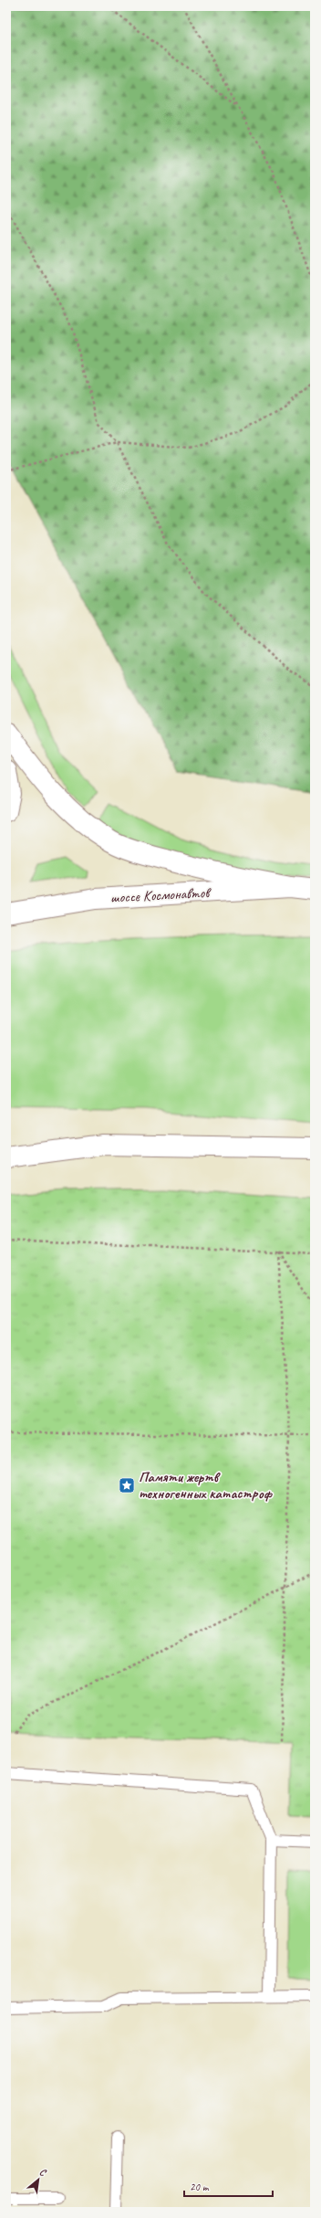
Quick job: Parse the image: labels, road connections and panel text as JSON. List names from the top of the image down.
{
  "streets": {
    "main road": ["шоссе Космонавтов"]
  },
  "places": {
    "place": ["Памяти жертв техногенных катастроф"]
  },
  "scale_bar": "20 m",
  "north": "top right"
}
